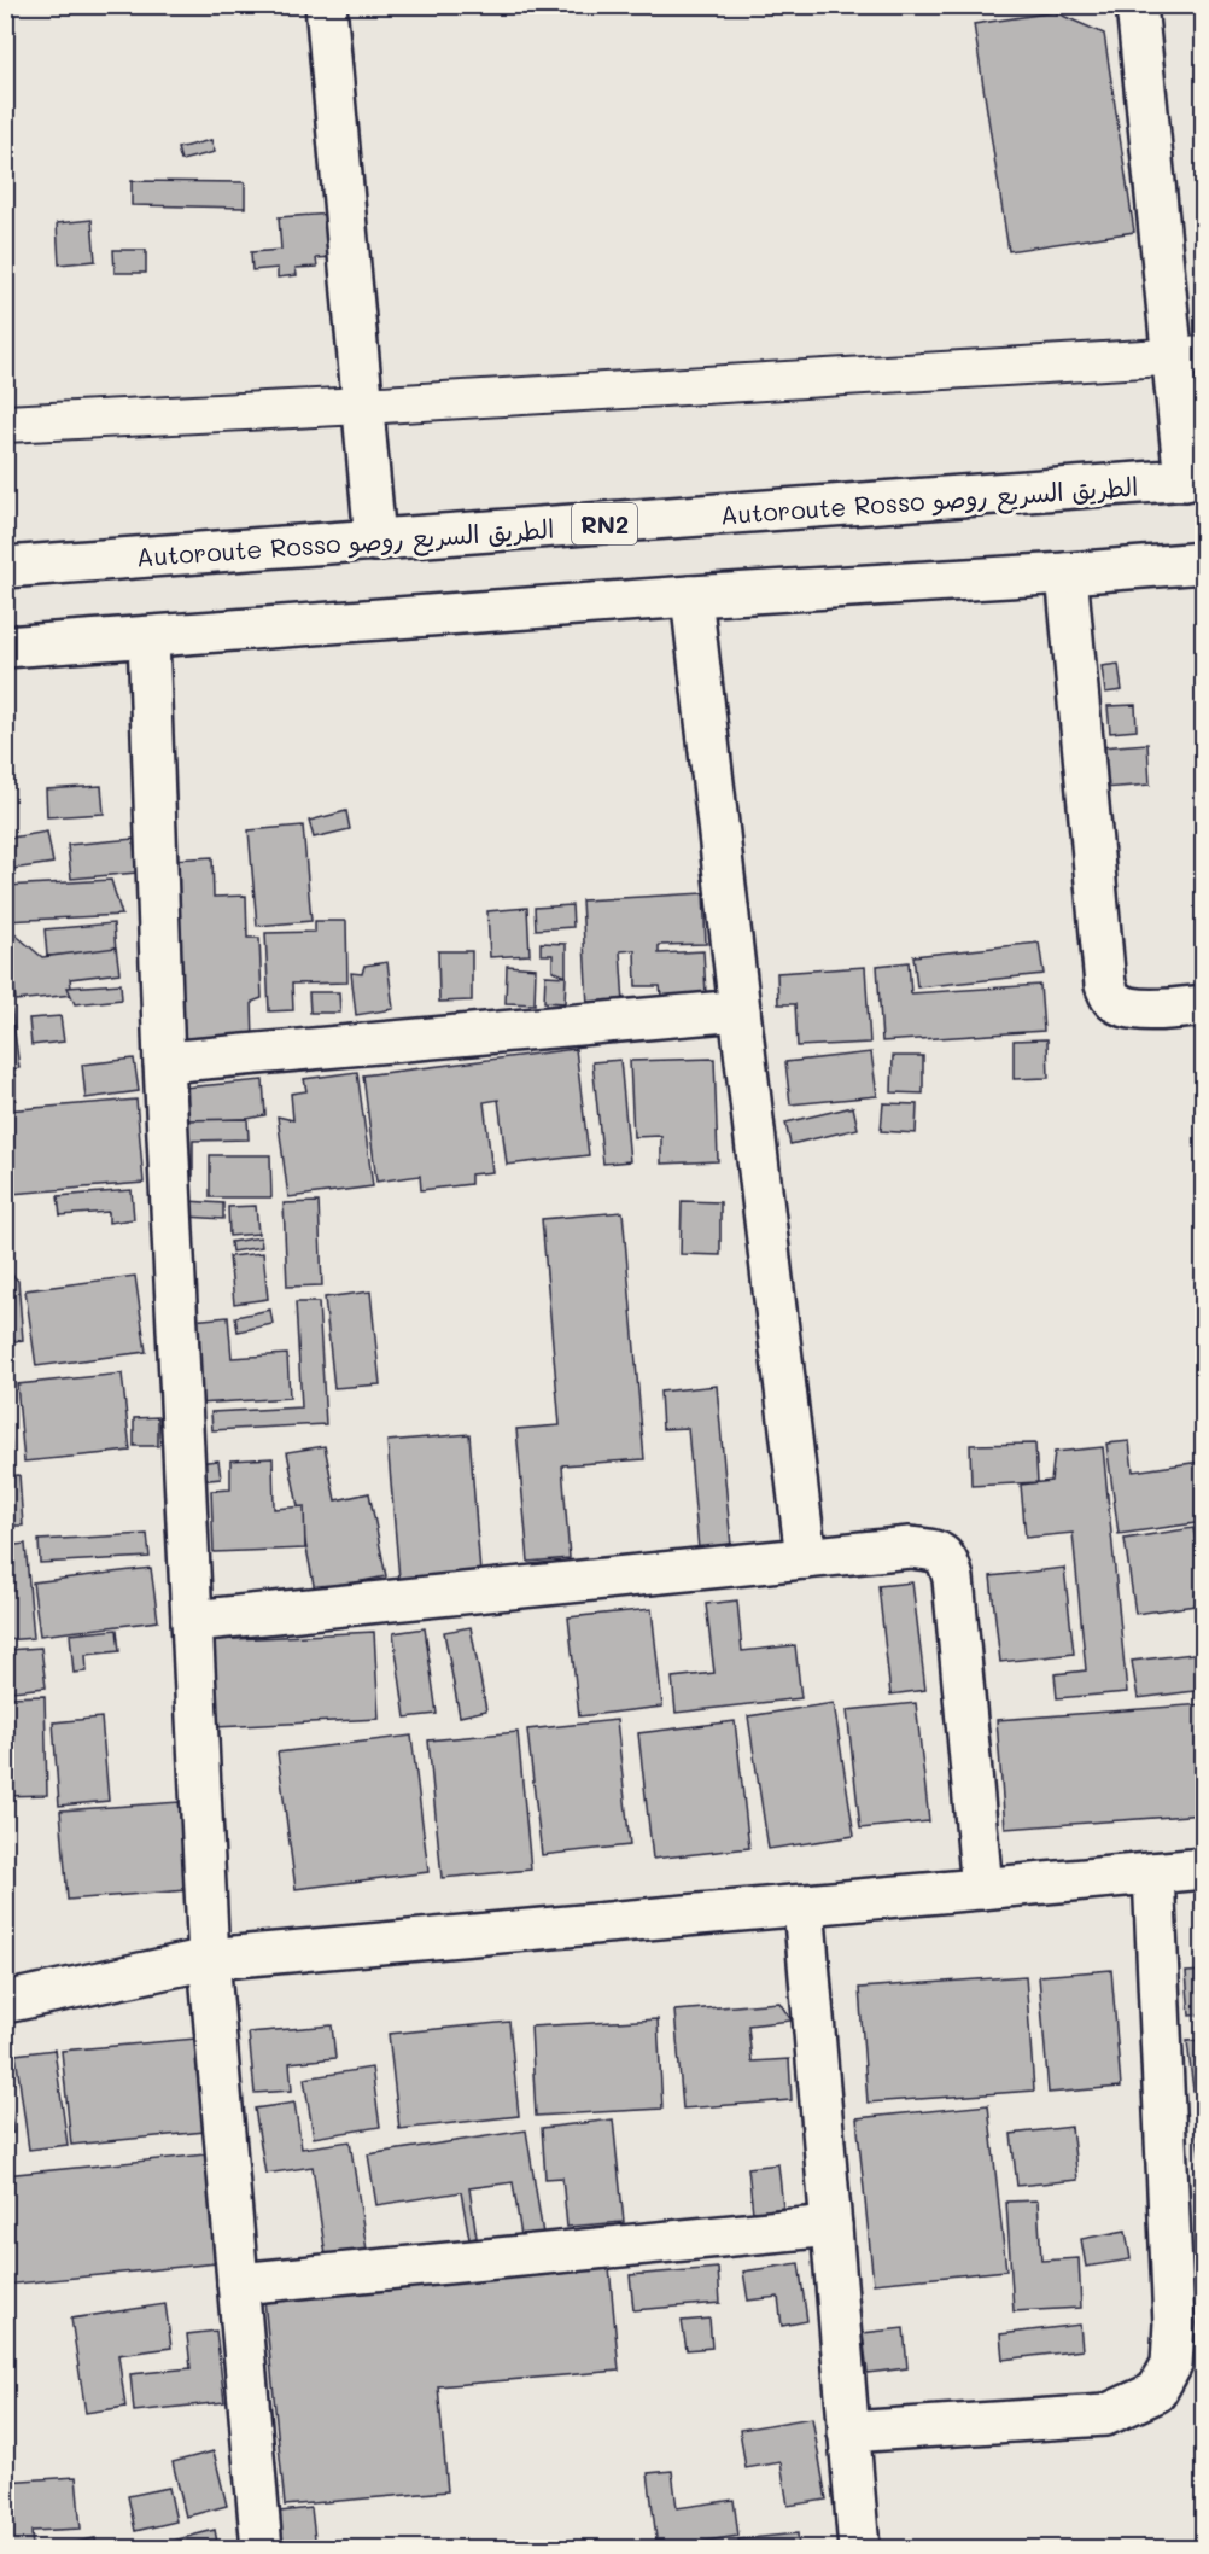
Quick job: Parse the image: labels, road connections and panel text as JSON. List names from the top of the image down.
{
  "streets": {
    "main road": ["Autoroute Rosso الطريق السريع روصو", "RN2"]
  }
}
